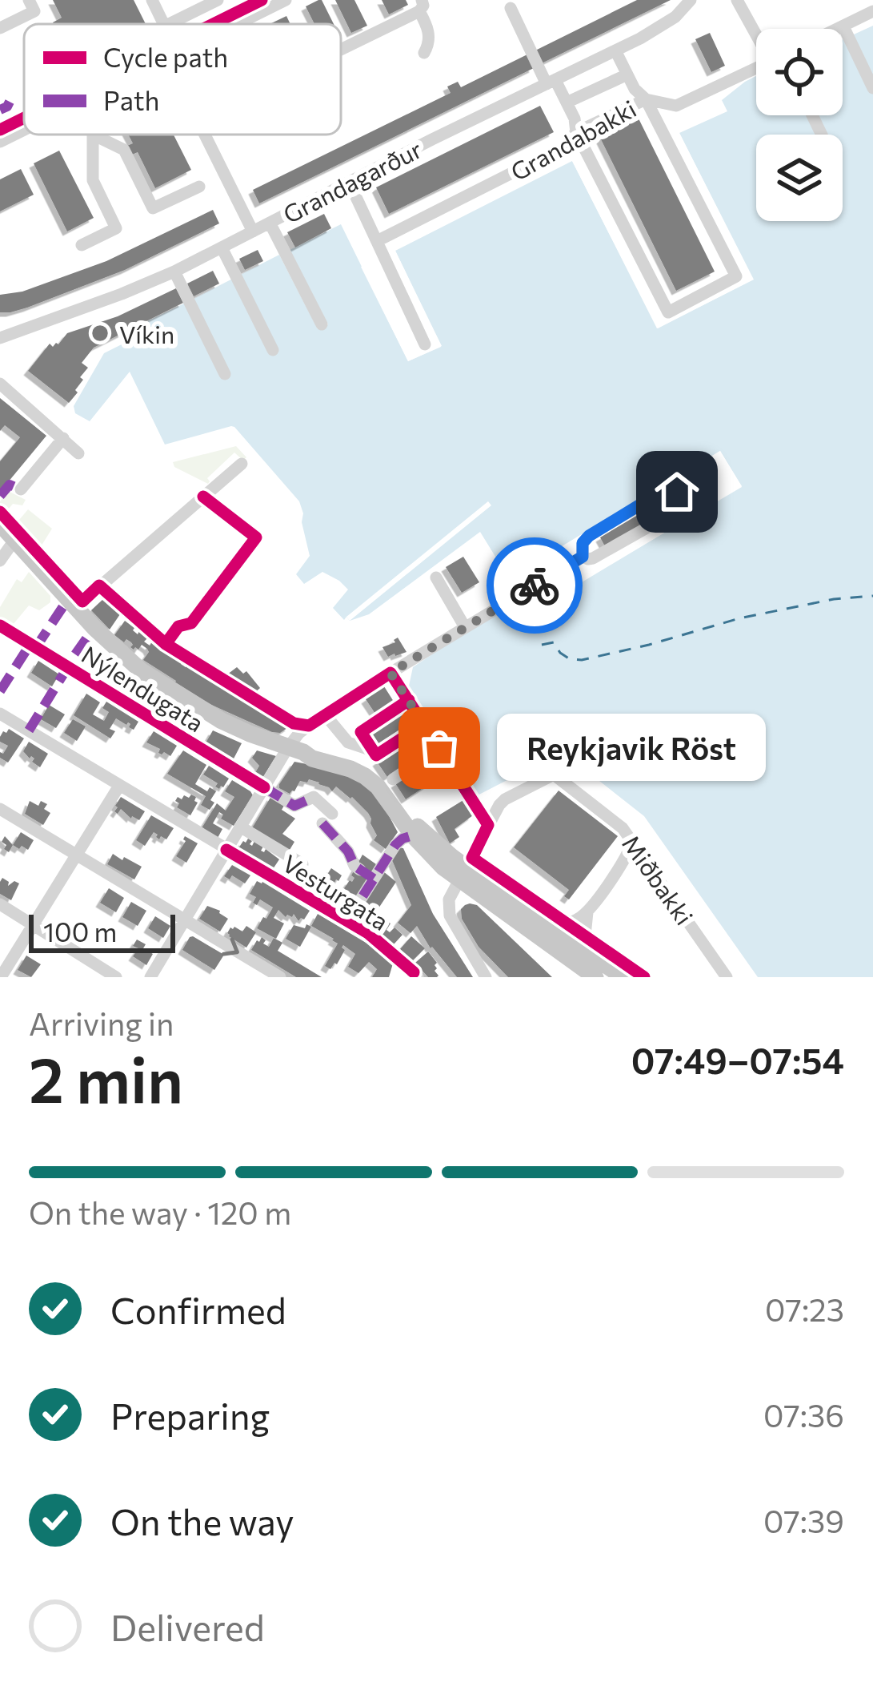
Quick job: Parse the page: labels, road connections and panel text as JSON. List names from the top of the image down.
{
  "streets": {
    "street": [
      "Grandabakki",
      "Grandagarður",
      "Nýlendugata",
      "Miðbakki",
      "Vesturgata"
    ]
  },
  "places": ["Víkin", "Reykjavik Röst"],
  "legend": ["Cycle path", "Path"],
  "scale_bar": "100 m",
  "page": {
    "bubble": "Reykjavik Röst",
    "scale": "100 m",
    "heading": ["2 min", "Arriving in", "07:49–07:54"],
    "bar": "On the way · 120 m",
    "list": [
      ["Confirmed", "07:23"],
      ["Preparing", "07:36"],
      ["On the way", "07:39"],
      "Delivered"
    ]
  }
}
